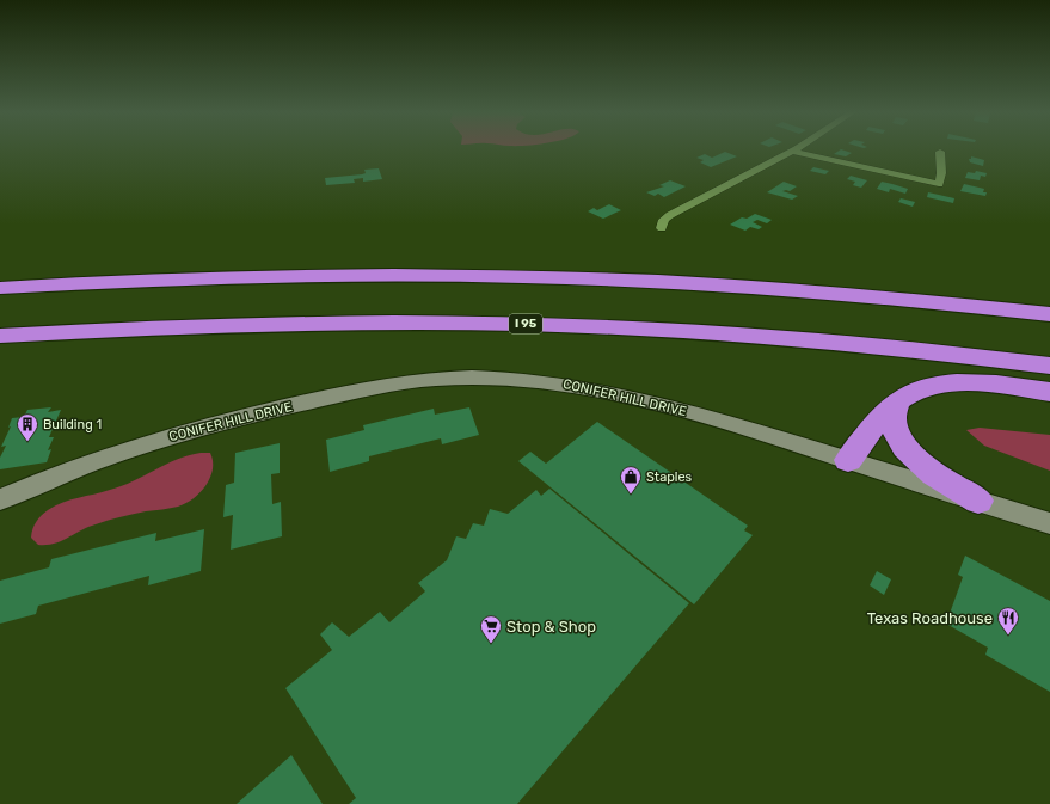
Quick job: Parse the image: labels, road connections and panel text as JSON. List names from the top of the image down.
{
  "streets": {
    "highway": ["I 95"],
    "street": ["CONIFER HILL DRIVE"]
  },
  "places": {
    "building": ["Building 1"],
    "shop": ["Staples"],
    "restaurant": ["Texas Roadhouse"],
    "supermarket": ["Stop & Shop"]
  }
}
